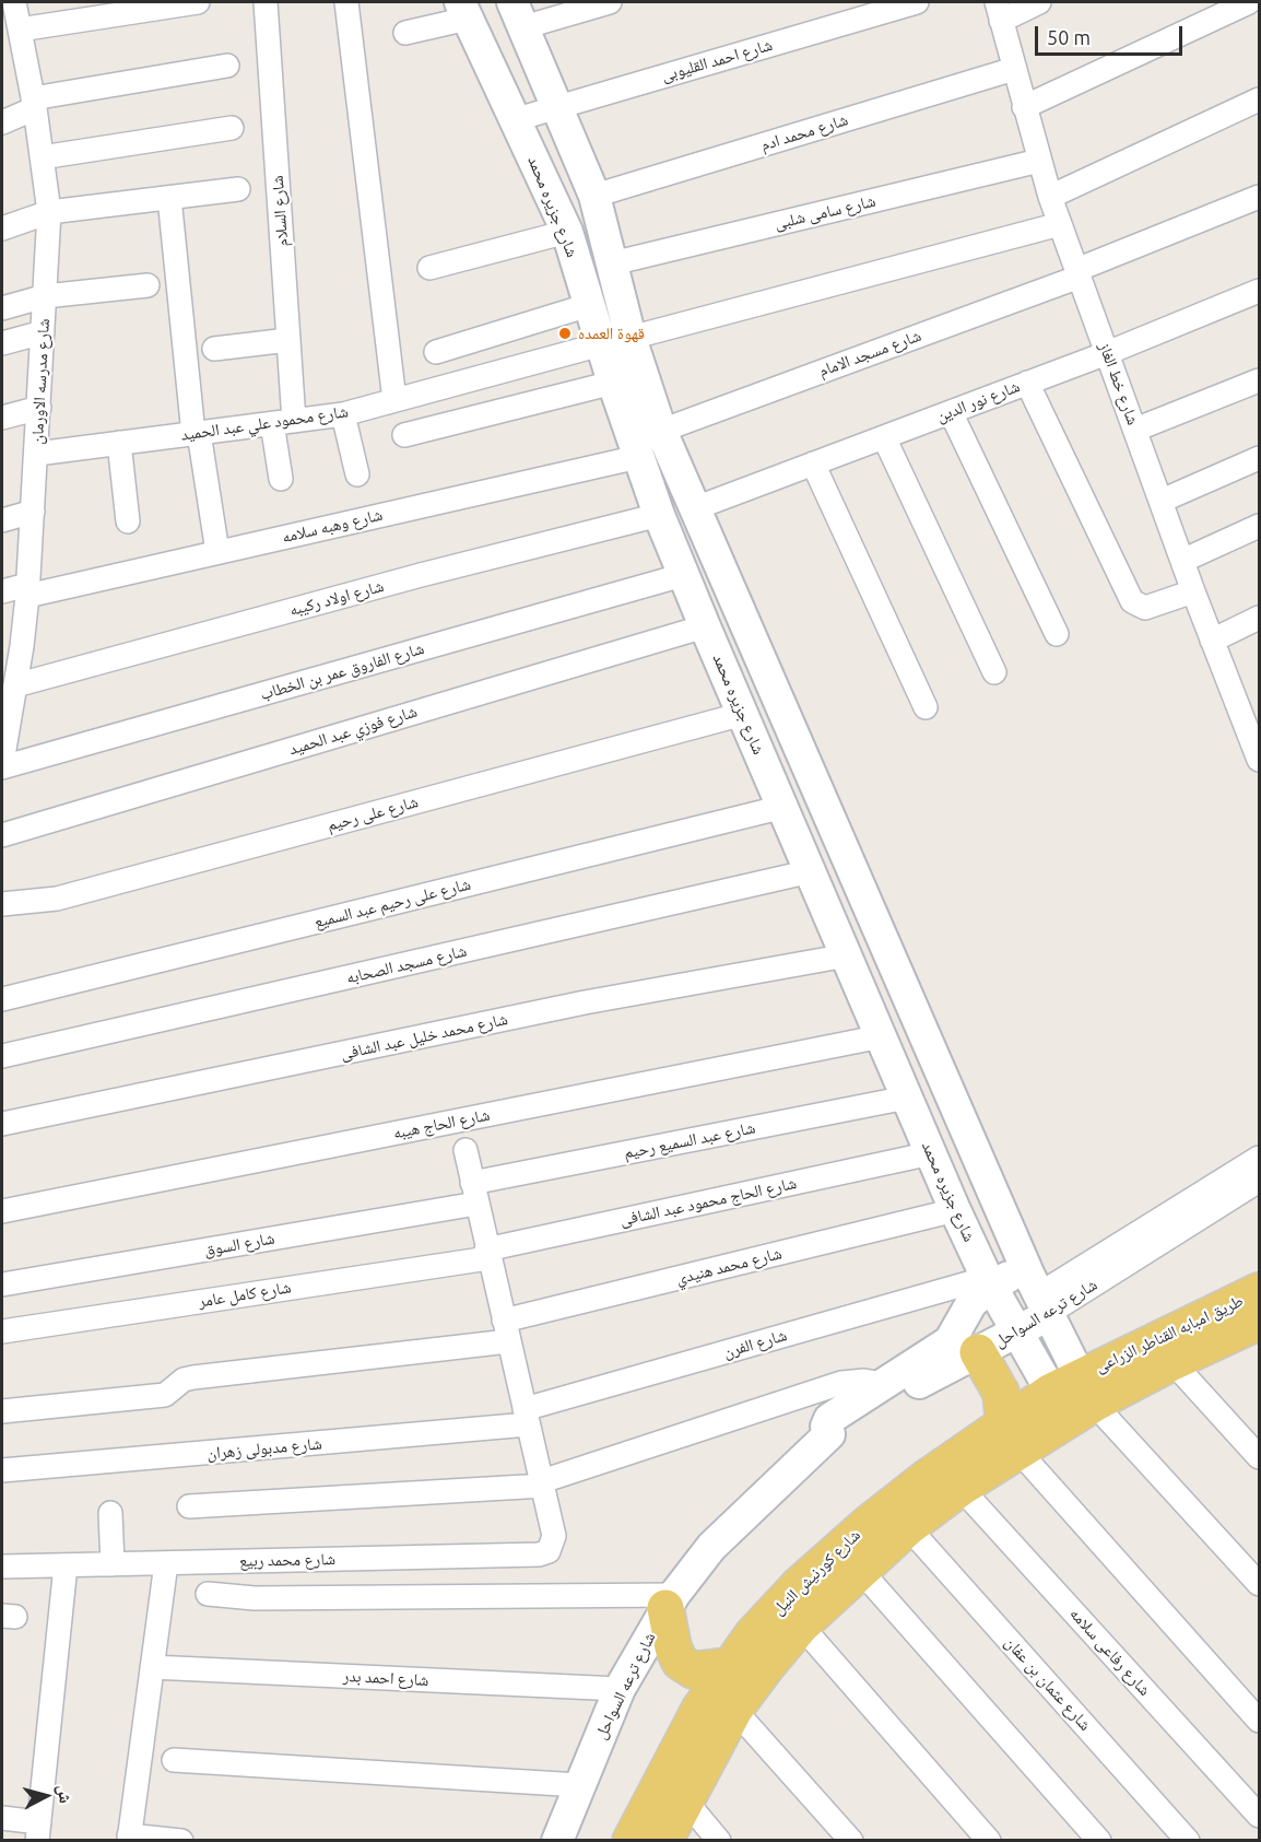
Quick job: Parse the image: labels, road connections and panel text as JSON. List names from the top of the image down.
{
  "streets": {
    "main road": [
      "شارع جزيره محمد",
      "شارع ترعه السواحل",
      "طريق امبابه القناطر الزراعى",
      "شارع كورنيش النيل"
    ],
    "street": [
      "شارع احمد القليوبى",
      "شارع محمد ادم",
      "شارع السلام",
      "شارع سامى شلبى",
      "شارع مسجد الامام",
      "شارع مدرسه الاورمان",
      "شارع خط الغاز",
      "شارع نور الدين",
      "شارع محمود علي عبد الحميد",
      "شارع وهبه سلامه",
      "شارع اولاد ركيبه",
      "شارع الفاروق عمر بن الخطاب",
      "شارع فوزي عبد الحميد",
      "شارع على رحيم",
      "شارع على رحيم عبد السميع",
      "شارع مسجد الصحابه",
      "شارع محمد خليل عبد الشافى",
      "شارع الحاج هيبه",
      "شارع عبد السميع رحيم",
      "شارع الحاج محمود عبد الشافى",
      "شارع السوق",
      "شارع محمد هنيدي",
      "شارع كامل عامر",
      "شارع الفرن",
      "شارع مدبولى زهران",
      "شارع محمد ربيع",
      "شارع رفاعى سلامه",
      "شارع احمد بدر",
      "شارع عثمان بن عفان"
    ]
  },
  "crossings": [
    ["شارع احمد القليوبى", "شارع جزيره محمد"],
    ["شارع محمد ادم", "شارع جزيره محمد"],
    ["شارع محمد ادم", "شارع خط الغاز"],
    ["شارع جزيره محمد", "شارع سامى شلبى"],
    ["شارع جزيره محمد", "شارع مسجد الامام"],
    ["شارع جزيره محمد", "شارع نور الدين"],
    ["شارع جزيره محمد", "شارع محمود علي عبد الحميد"],
    ["شارع جزيره محمد", "شارع وهبه سلامه"],
    ["شارع جزيره محمد", "شارع اولاد ركيبه"],
    ["شارع جزيره محمد", "شارع الفاروق عمر بن الخطاب"],
    ["شارع جزيره محمد", "شارع فوزي عبد الحميد"],
    ["شارع جزيره محمد", "شارع على رحيم"],
    ["شارع جزيره محمد", "شارع على رحيم عبد السميع"],
    ["شارع جزيره محمد", "شارع مسجد الصحابه"],
    ["شارع جزيره محمد", "شارع محمد خليل عبد الشافى"],
    ["شارع جزيره محمد", "شارع الحاج هيبه"],
    ["شارع جزيره محمد", "شارع عبد السميع رحيم"],
    ["شارع جزيره محمد", "شارع الحاج محمود عبد الشافى"],
    ["شارع جزيره محمد", "شارع محمد هنيدي"],
    ["شارع جزيره محمد", "شارع ترعه السواحل"],
    ["شارع جزيره محمد", "طريق امبابه القناطر الزراعى"],
    ["شارع جزيره محمد", "شارع الفرن"],
    ["شارع جزيره محمد", "شارع كورنيش النيل"],
    ["شارع السلام", "شارع محمود علي عبد الحميد"],
    ["شارع سامى شلبى", "شارع خط الغاز"],
    ["شارع مسجد الامام", "شارع خط الغاز"],
    ["شارع مدرسه الاورمان", "شارع محمود علي عبد الحميد"],
    ["شارع مدرسه الاورمان", "شارع وهبه سلامه"],
    ["شارع مدرسه الاورمان", "شارع اولاد ركيبه"],
    ["شارع مدرسه الاورمان", "شارع الفاروق عمر بن الخطاب"],
    ["شارع خط الغاز", "شارع نور الدين"],
    ["شارع خط الغاز", "شارع محمود علي عبد الحميد"],
    ["شارع عبد السميع رحيم", "شارع السوق"],
    ["شارع الحاج محمود عبد الشافى", "شارع كامل عامر"],
    ["شارع ترعه السواحل", "شارع الفرن"],
    ["شارع ترعه السواحل", "شارع احمد بدر"],
    ["طريق امبابه القناطر الزراعى", "شارع كورنيش النيل"],
    ["شارع الفرن", "شارع مدبولى زهران"],
    ["شارع كورنيش النيل", "شارع رفاعى سلامه"],
    ["شارع كورنيش النيل", "شارع عثمان بن عفان"]
  ],
  "places": ["قهوة العمده"],
  "scale_bar": "50 m",
  "north": "right"
}
